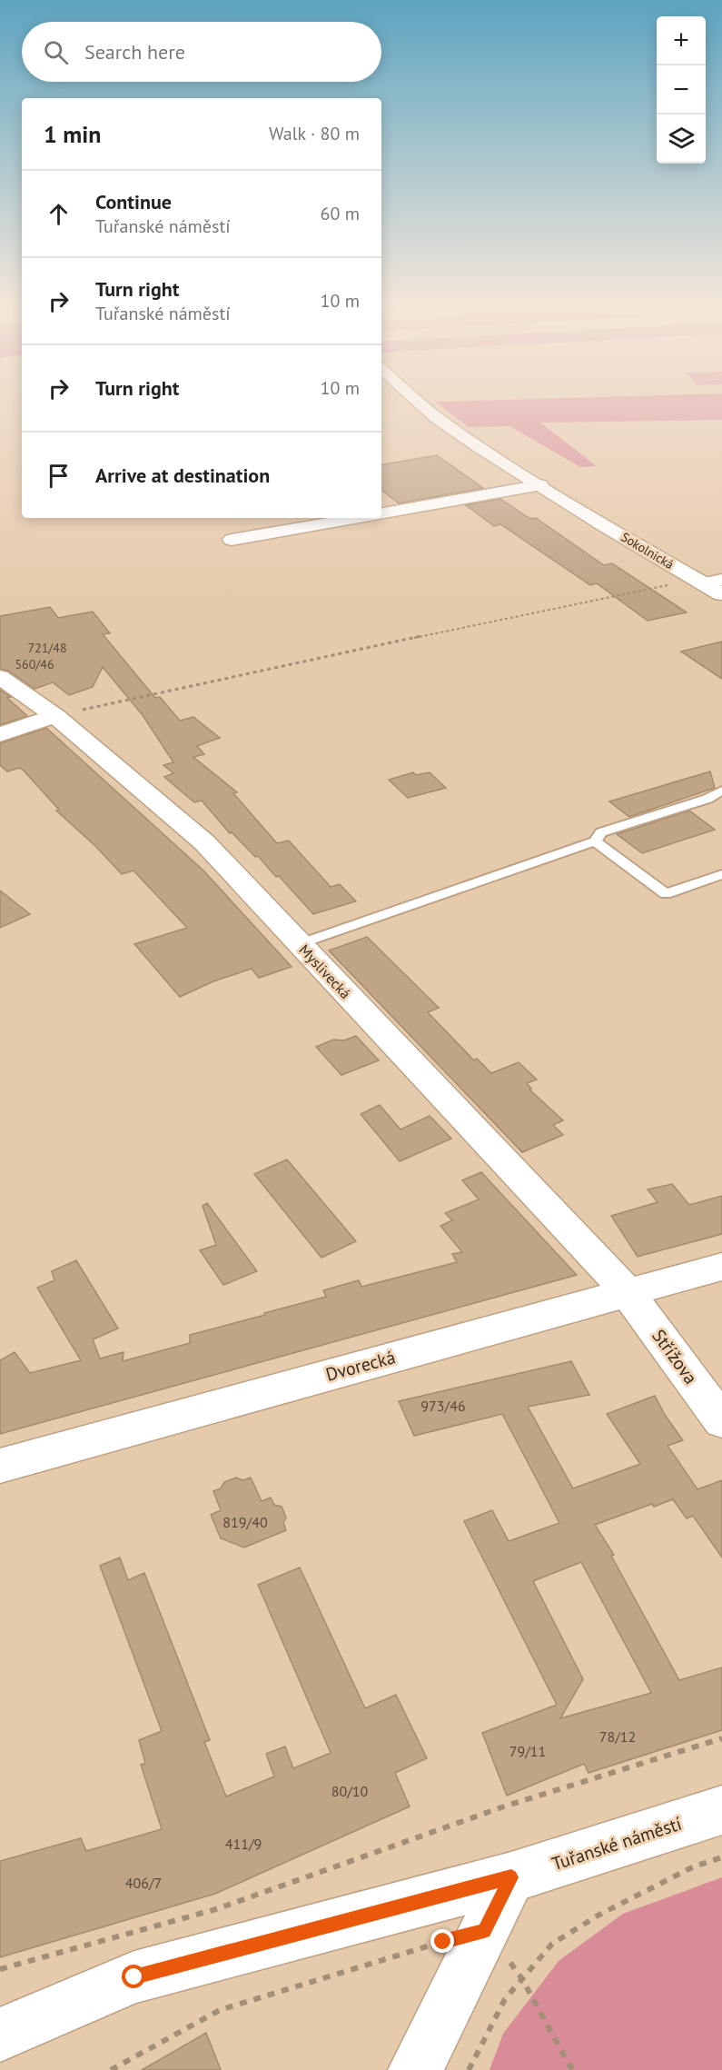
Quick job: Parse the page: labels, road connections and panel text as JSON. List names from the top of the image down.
{
  "streets": {
    "street": [
      "Sokolnická",
      "Myslivecká",
      "Střížova",
      "Dvorecká",
      "Tuřanské náměstí"
    ]
  },
  "crossings": [
    ["Myslivecká", "Střížova"],
    ["Myslivecká", "Dvorecká"],
    ["Střížova", "Dvorecká"]
  ],
  "house_numbers": [
    "721/48",
    "560/46",
    "973/46",
    "819/40",
    "78/12",
    "79/11",
    "80/10",
    "411/9",
    "406/7"
  ],
  "page": {
    "map_buttons": ["+", "−"],
    "search": "Search here",
    "heading": ["1 min", "Walk · 80 m"],
    "list": [
      ["Continue", "Tuřanské náměstí", "60 m"],
      ["Turn right", "Tuřanské náměstí", "10 m"],
      ["Turn right", "10 m"],
      "Arrive at destination"
    ]
  }
}
